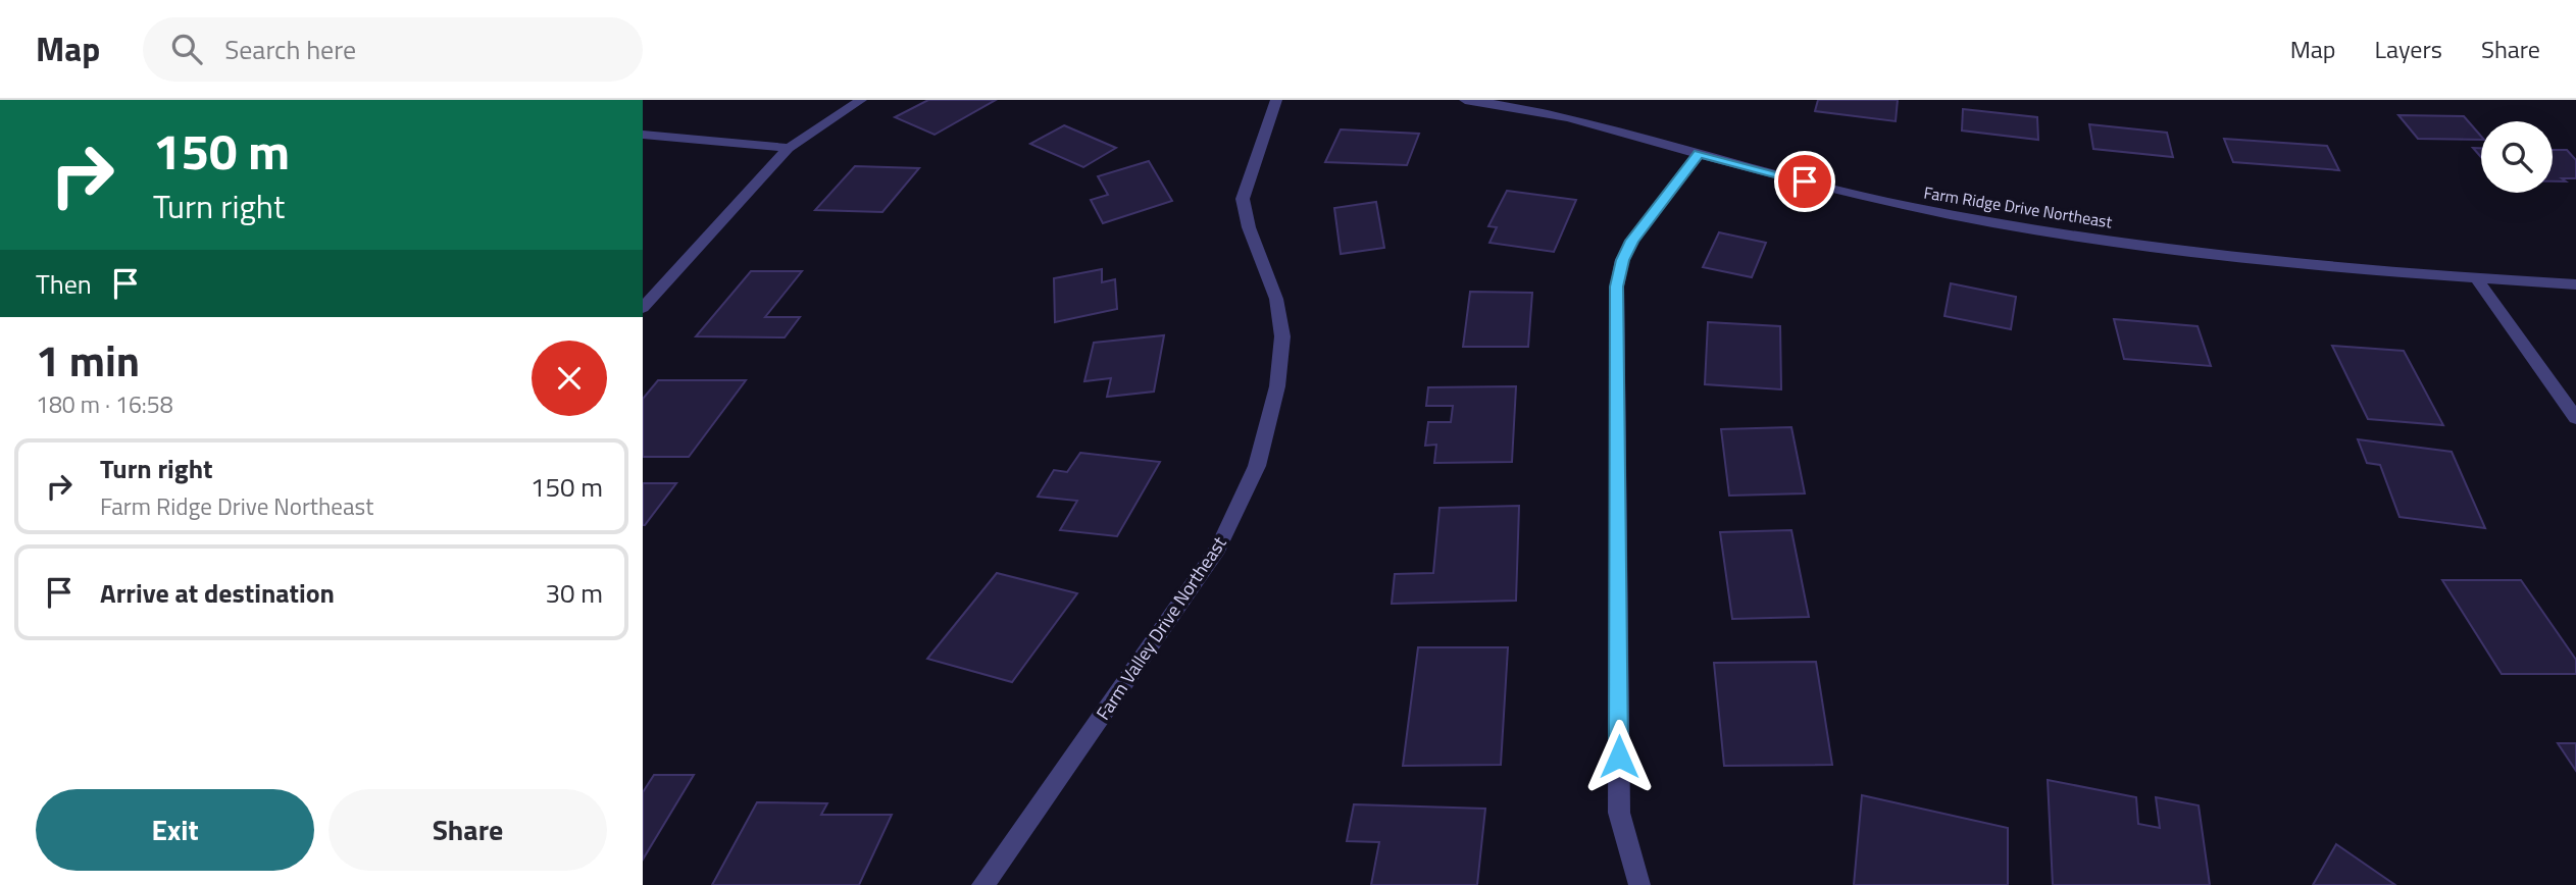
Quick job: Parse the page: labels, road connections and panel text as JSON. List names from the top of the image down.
{
  "streets": {
    "street": ["Farm Ridge Drive Northeast", "Farm Valley Drive Northeast"]
  },
  "page": {
    "header": "Map",
    "search": "Search here",
    "nav": ["Map", "Layers", "Share"],
    "turn": ["150 m", "Turn right"],
    "then": "Then",
    "heading": ["1 min", "180 m · 16:58"],
    "list": [
      {
        "name": "Turn right",
        "note": "Farm Ridge Drive Northeast",
        "value": "150 m"
      },
      {
        "name": "Arrive at destination",
        "value": "30 m"
      }
    ],
    "buttons": ["Exit", "Share"]
  }
}
